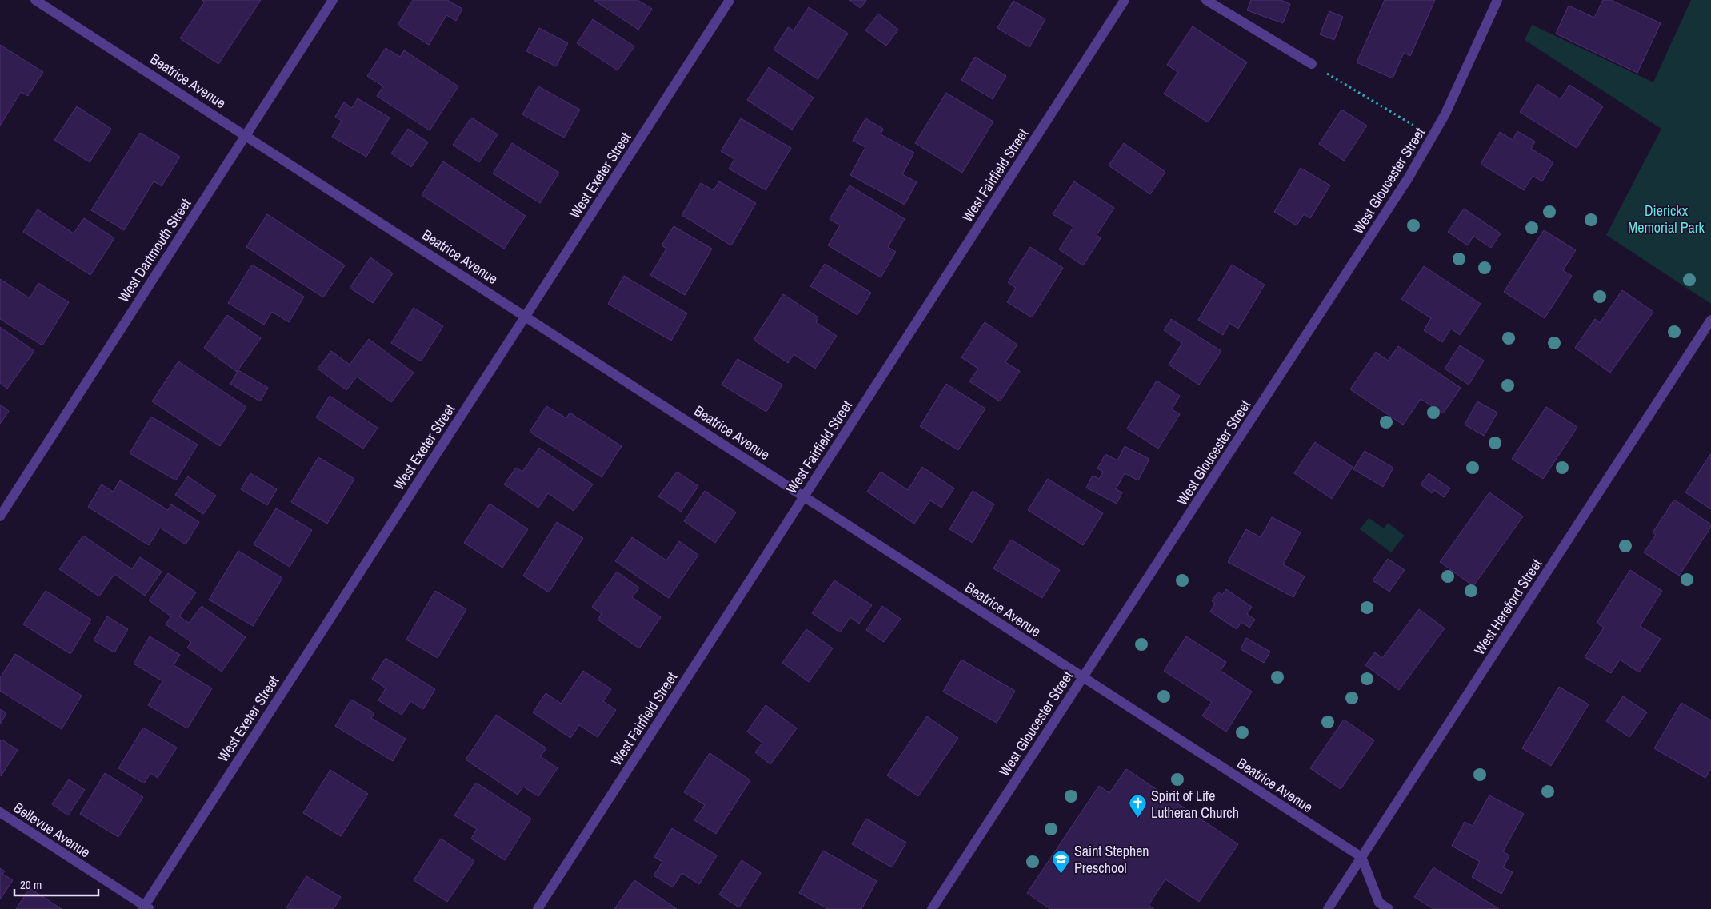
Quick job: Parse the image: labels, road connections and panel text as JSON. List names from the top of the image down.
{
  "streets": {
    "street": [
      "Beatrice Avenue",
      "West Exeter Street",
      "West Fairfield Street",
      "West Gloucester Street",
      "West Dartmouth Street",
      "West Hereford Street",
      "Bellevue Avenue"
    ]
  },
  "crossings": [
    ["Beatrice Avenue", "West Exeter Street"],
    ["Beatrice Avenue", "West Fairfield Street"],
    ["Beatrice Avenue", "West Gloucester Street"],
    ["Beatrice Avenue", "West Dartmouth Street"],
    ["Beatrice Avenue", "West Hereford Street"],
    ["West Exeter Street", "Bellevue Avenue"]
  ],
  "parks": ["Dierickx Memorial Park"],
  "places": {
    "church": ["Spirit of Life Lutheran Church"],
    "school or university": ["Saint Stephen Preschool"]
  },
  "scale_bar": "20 m"
}
